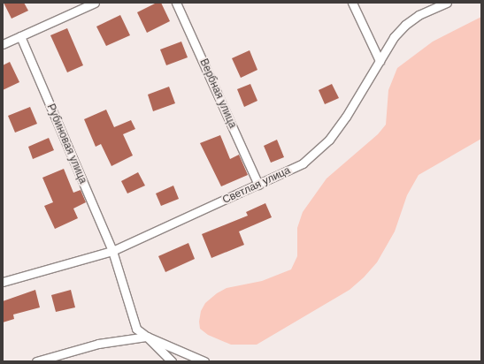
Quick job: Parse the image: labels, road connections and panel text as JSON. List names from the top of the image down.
{
  "streets": {
    "street": ["Вербная улица", "Рубиновая улица", "Светлая улица"]
  },
  "crossings": [
    ["Вербная улица", "Светлая улица"],
    ["Рубиновая улица", "Светлая улица"]
  ]
}
